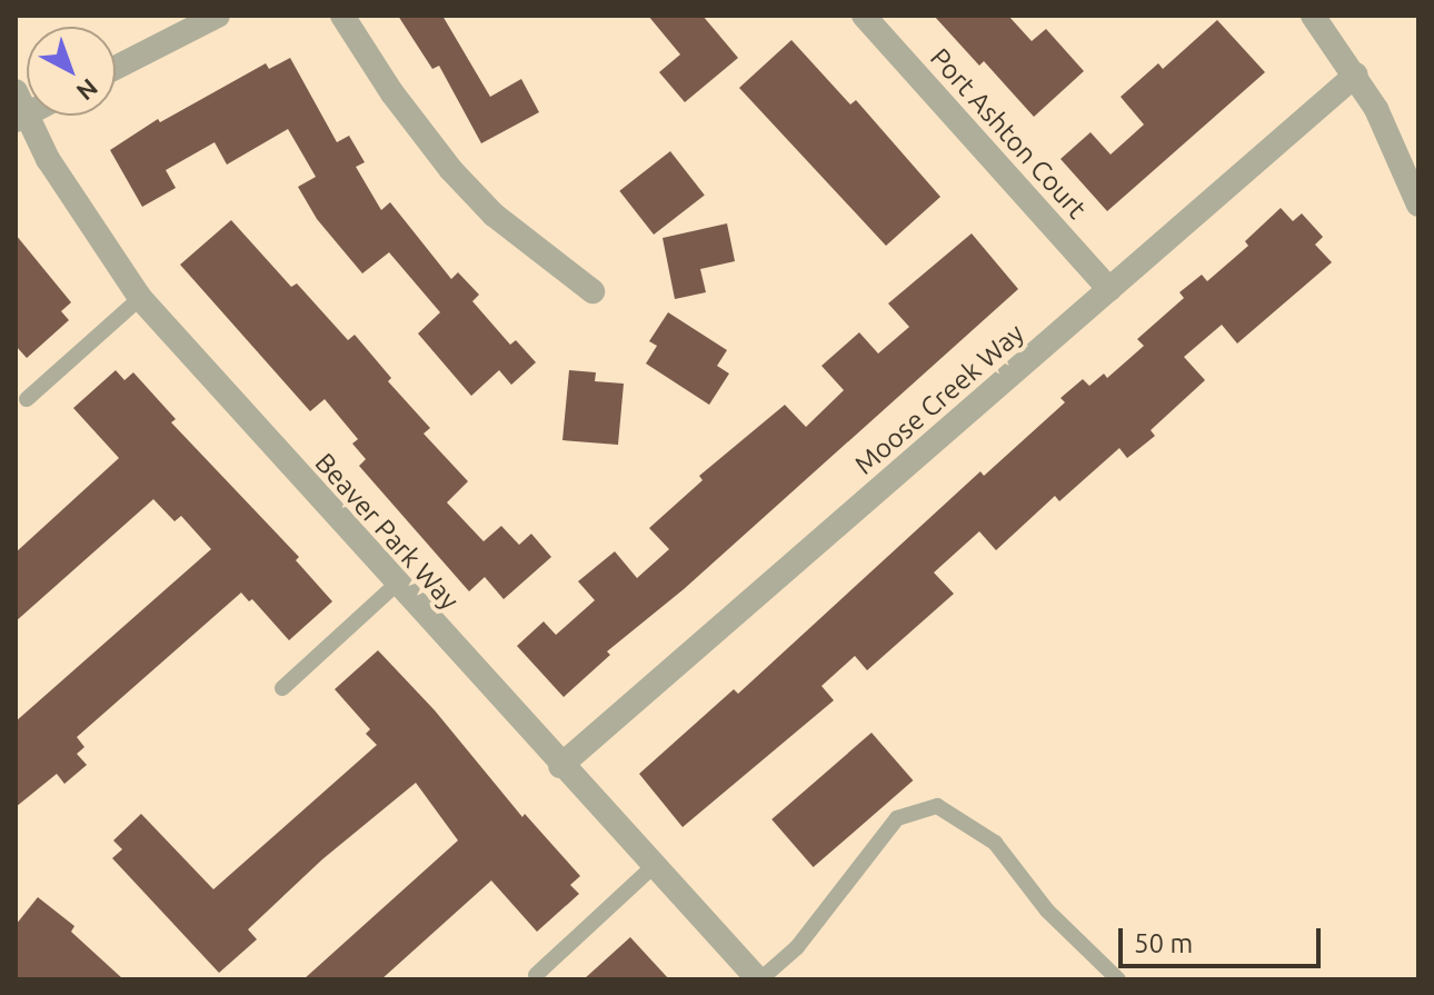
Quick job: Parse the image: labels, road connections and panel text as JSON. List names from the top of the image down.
{
  "streets": {
    "street": ["Port Ashton Court", "Moose Creek Way", "Beaver Park Way"]
  },
  "crossings": [
    ["Port Ashton Court", "Moose Creek Way"],
    ["Moose Creek Way", "Beaver Park Way"]
  ],
  "scale_bar": "50 m",
  "north": "bottom right"
}
